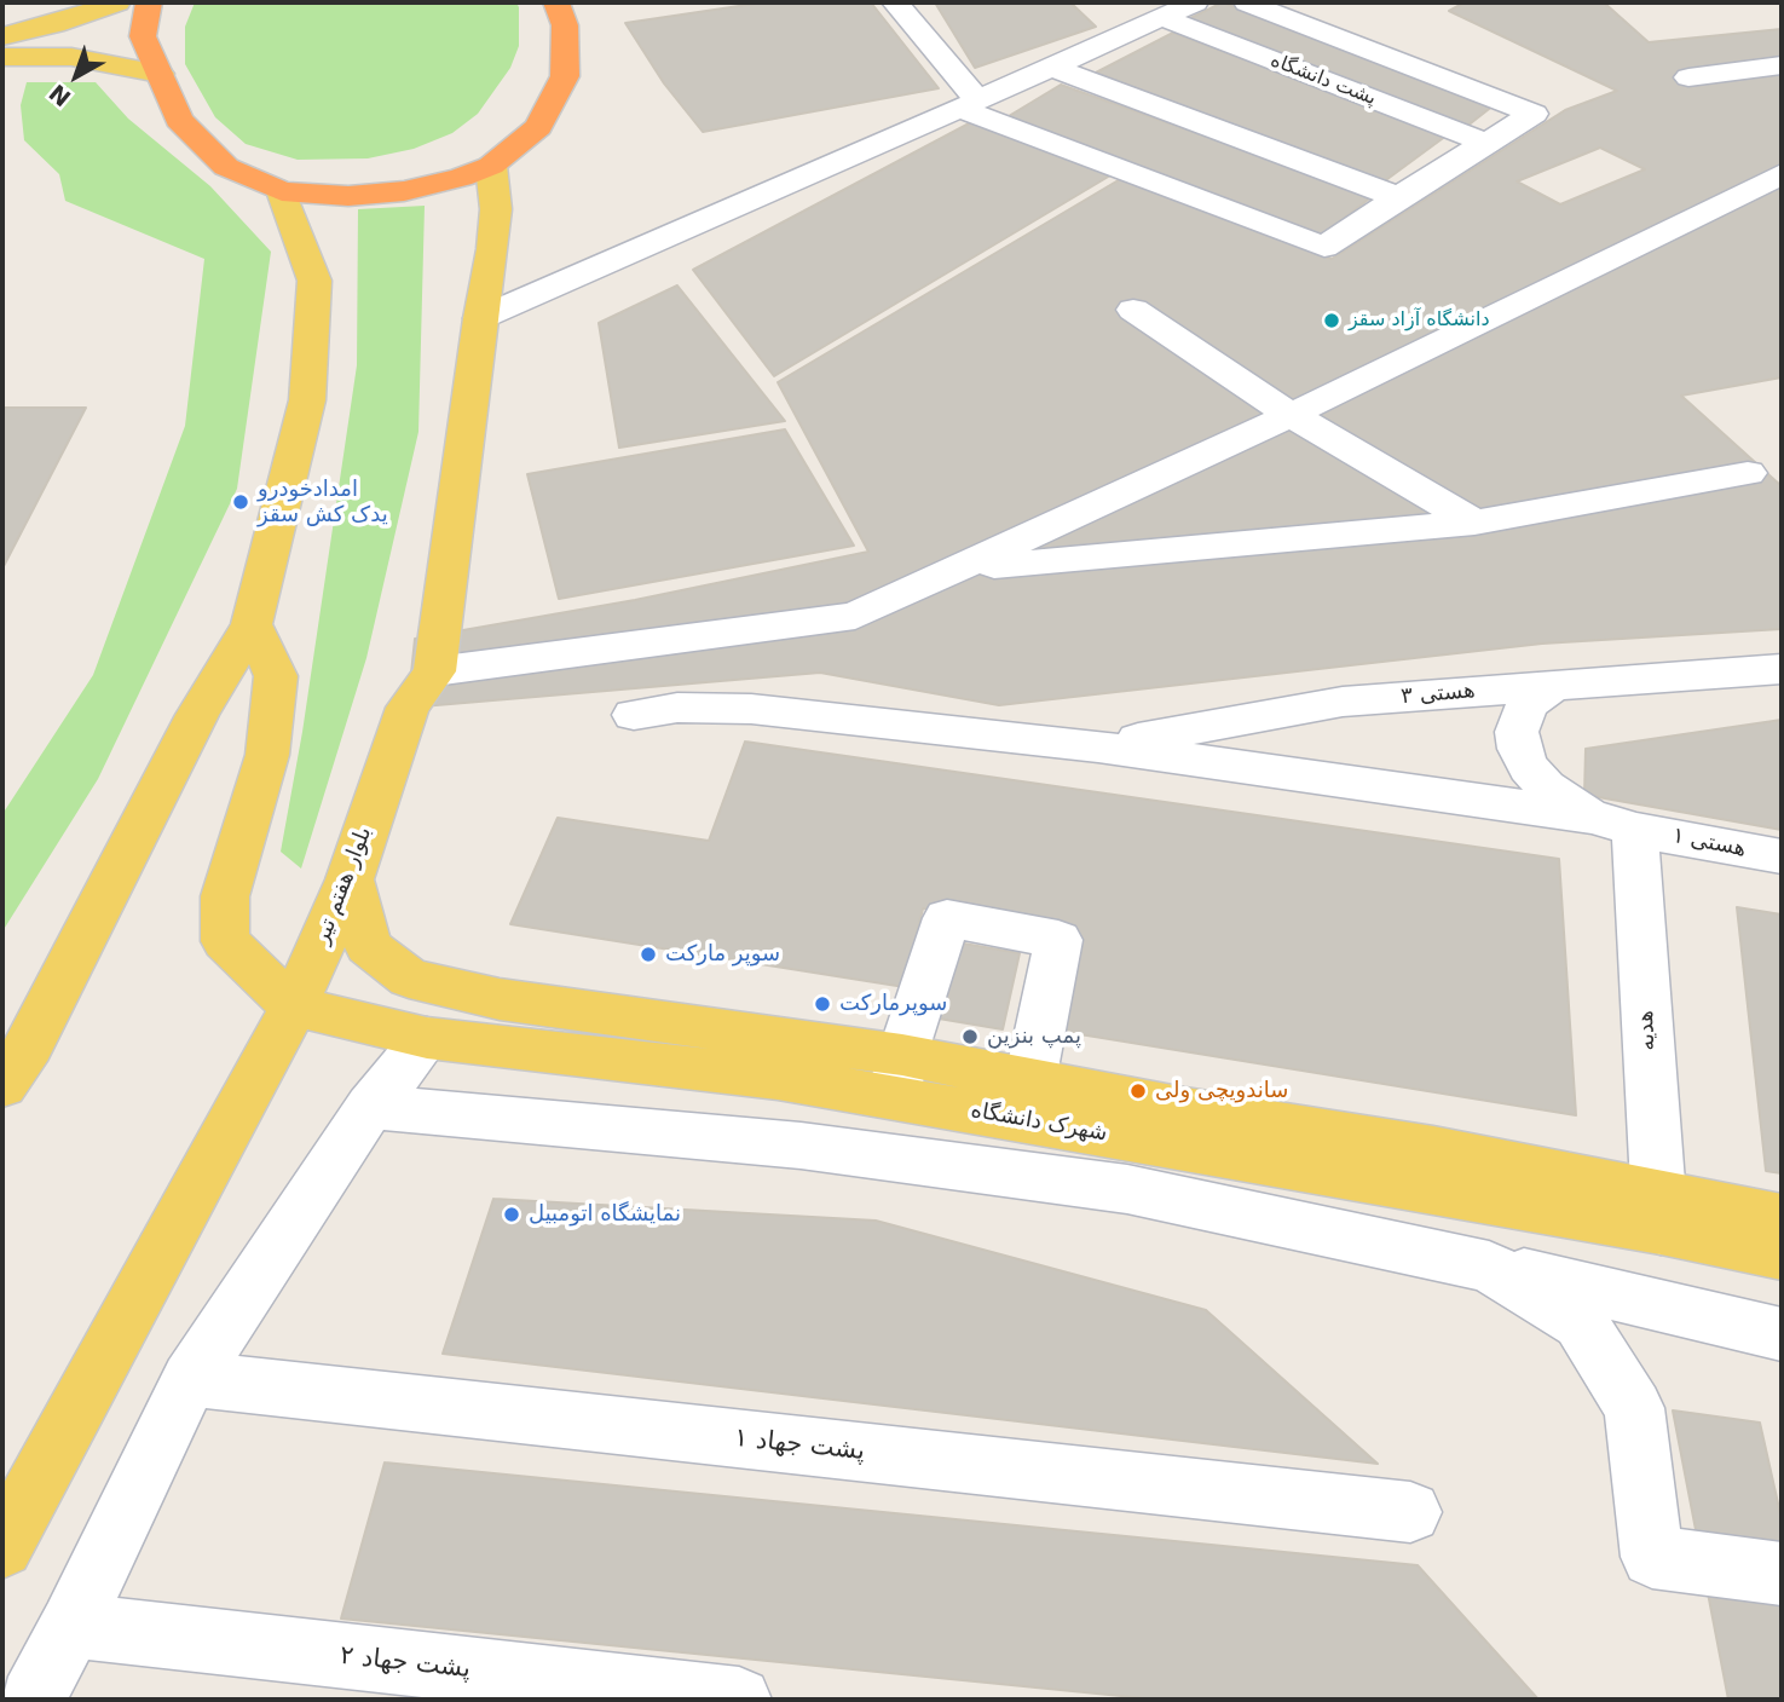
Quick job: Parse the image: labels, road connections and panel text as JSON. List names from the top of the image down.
{
  "streets": {
    "main road": ["بلوار هفتم تیر", "شهرک دانشگاه"],
    "street": [
      "پشت دانشگاه",
      "هستی ۳",
      "هستی ۱",
      "هدیه",
      "پشت جهاد ۱",
      "پشت جهاد ۲"
    ]
  },
  "crossings": [
    ["هستی ۳", "هستی ۱"],
    ["هستی ۱", "هدیه"],
    ["بلوار هفتم تیر", "شهرک دانشگاه"],
    ["هدیه", "شهرک دانشگاه"]
  ],
  "places": [
    "دانشگاه آزاد سقز",
    "امدادخودرو یدک کش سقز",
    "سوپر مارکت",
    "سوپرمارکت",
    "پمپ بنزین",
    "ساندویچی ولی",
    "نمایشگاه اتومبیل"
  ],
  "north": "bottom left"
}
